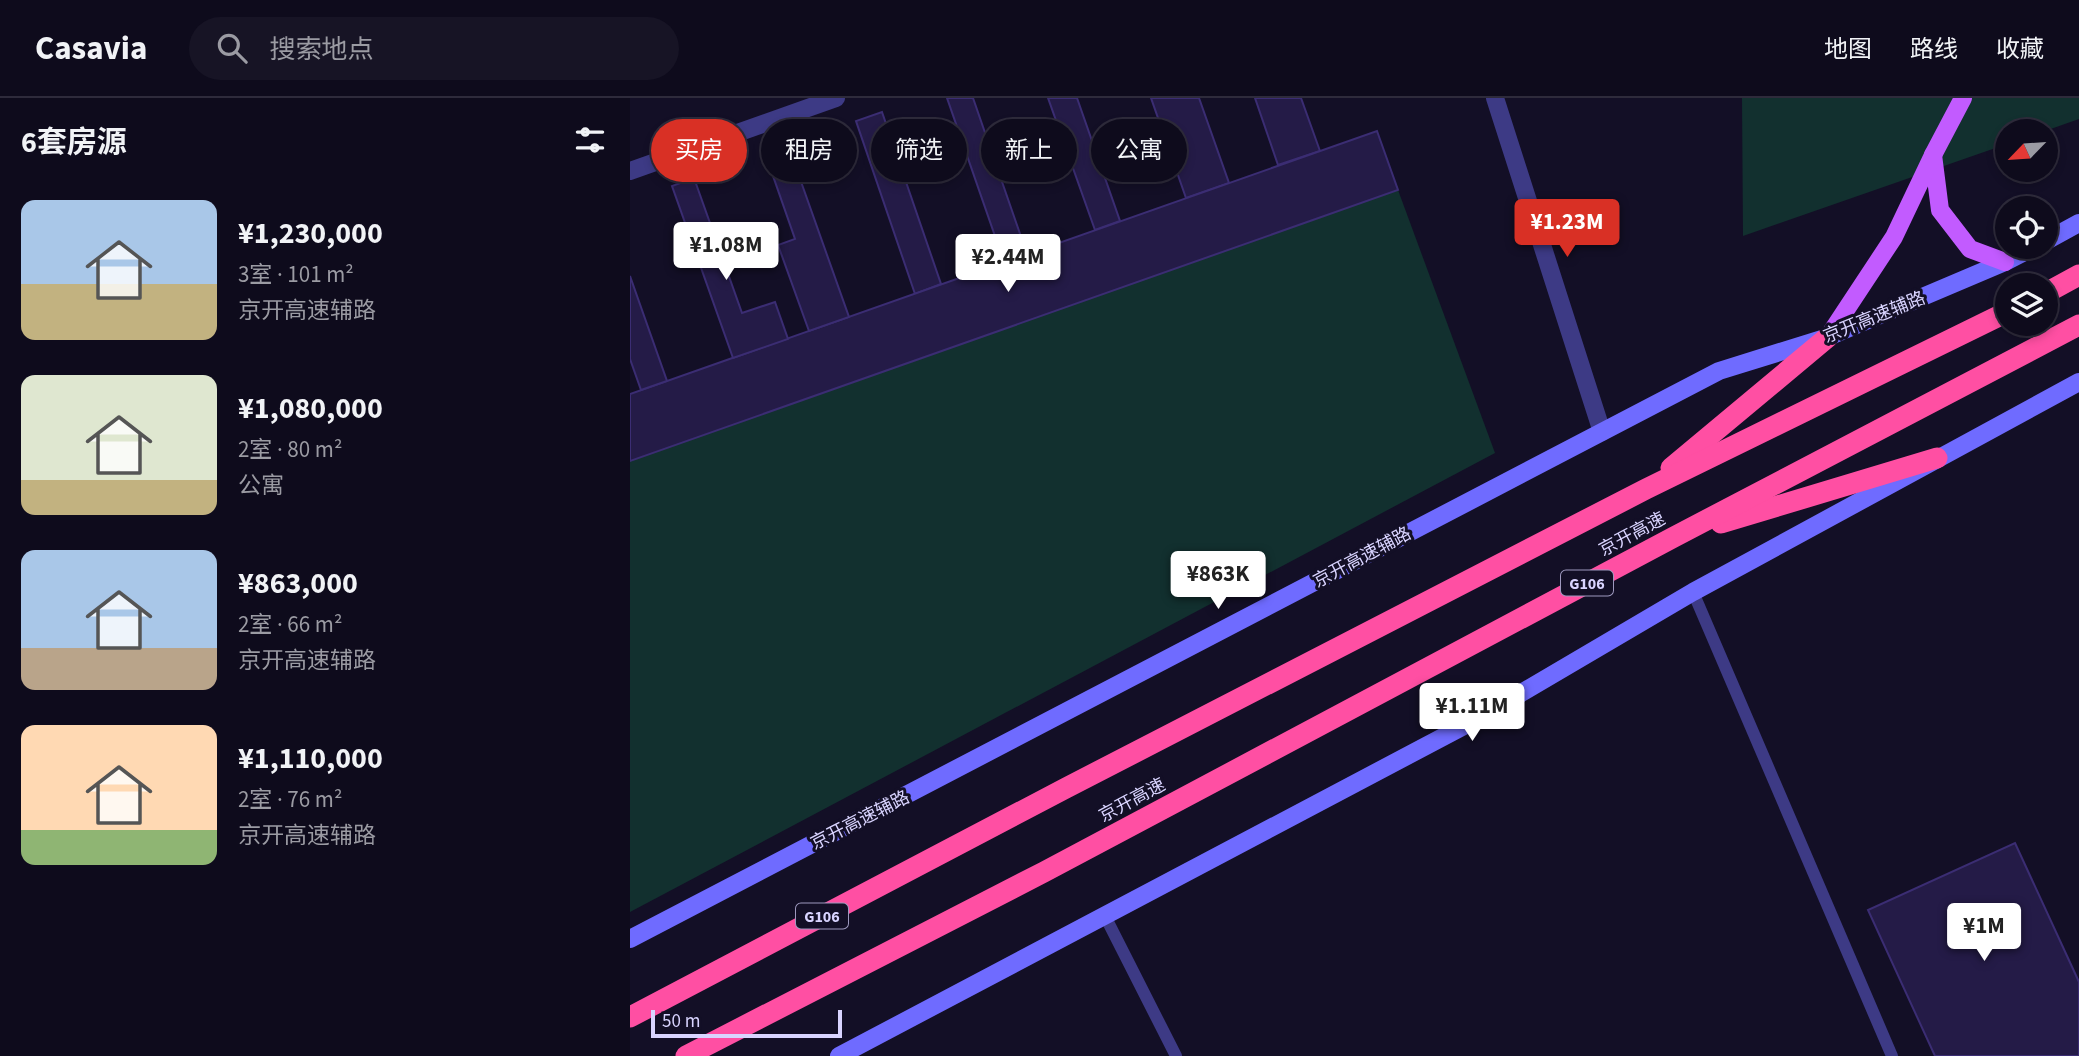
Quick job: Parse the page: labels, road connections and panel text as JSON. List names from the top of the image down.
{
  "streets": {
    "highway": ["京开高速", "G106"],
    "main road": ["京开高速辅路"]
  },
  "crossings": [
    ["京开高速", "G106"]
  ],
  "scale_bar": "50 m",
  "north": "bottom left",
  "page": {
    "header": "Casavia",
    "search": "搜索地点",
    "nav": ["地图", "路线", "收藏"],
    "heading": "6套房源",
    "chip": [
      "买房",
      "租房",
      "筛选",
      "新上",
      "公寓"
    ],
    "list": [
      {
        "name": "¥1,230,000",
        "note": "3室 · 101 m² · 京开高速辅路"
      },
      {
        "name": "¥1,080,000",
        "note": "2室 · 80 m² · 公寓"
      },
      {
        "name": "¥863,000",
        "note": "2室 · 66 m² · 京开高速辅路"
      },
      {
        "name": "¥1,110,000",
        "note": "2室 · 76 m² · 京开高速辅路"
      }
    ],
    "price": [
      "¥1.23M",
      "¥1.08M",
      "¥2.44M",
      "¥863K",
      "¥1.11M",
      "¥1M"
    ],
    "scale": "50 m"
  }
}
